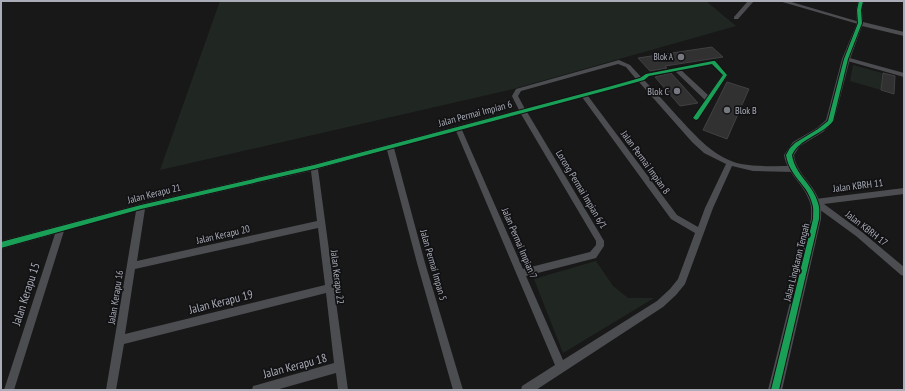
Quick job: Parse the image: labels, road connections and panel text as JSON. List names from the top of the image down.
{
  "streets": {
    "street": [
      "Jalan Permai Impian 6",
      "Jalan Permai Impian 8",
      "Jalan KBRH 11",
      "Lorong Permai Impian 6/1",
      "Jalan Kerapu 21",
      "Jalan KBRH 17",
      "Jalan Kerapu 20",
      "Jalan Permai Impian 7",
      "Jalan Lingkaran Tengah",
      "Jalan Permai Impan 5",
      "Jalan Kerapu 22",
      "Jalan Kerapu 15",
      "Jalan Kerapu 16",
      "Jalan Kerapu 19",
      "Jalan Kerapu 18"
    ]
  },
  "crossings": [
    ["Jalan Permai Impian 6", "Jalan Permai Impian 8"],
    ["Jalan Permai Impian 6", "Lorong Permai Impian 6/1"],
    ["Jalan Permai Impian 6", "Jalan Kerapu 21"],
    ["Jalan Permai Impian 6", "Jalan Permai Impian 7"],
    ["Jalan Permai Impian 6", "Jalan Permai Impan 5"],
    ["Jalan Permai Impian 6", "Jalan Kerapu 22"],
    ["Jalan KBRH 11", "Jalan KBRH 17"],
    ["Jalan KBRH 11", "Jalan Lingkaran Tengah"],
    ["Lorong Permai Impian 6/1", "Jalan Permai Impian 7"],
    ["Jalan Kerapu 21", "Jalan Kerapu 22"],
    ["Jalan Kerapu 21", "Jalan Kerapu 15"],
    ["Jalan Kerapu 21", "Jalan Kerapu 16"],
    ["Jalan KBRH 17", "Jalan Lingkaran Tengah"],
    ["Jalan Kerapu 20", "Jalan Kerapu 22"],
    ["Jalan Kerapu 20", "Jalan Kerapu 16"],
    ["Jalan Kerapu 22", "Jalan Kerapu 19"],
    ["Jalan Kerapu 22", "Jalan Kerapu 18"],
    ["Jalan Kerapu 16", "Jalan Kerapu 19"]
  ],
  "places": ["Blok A", "Blok C", "Blok B"]
}
